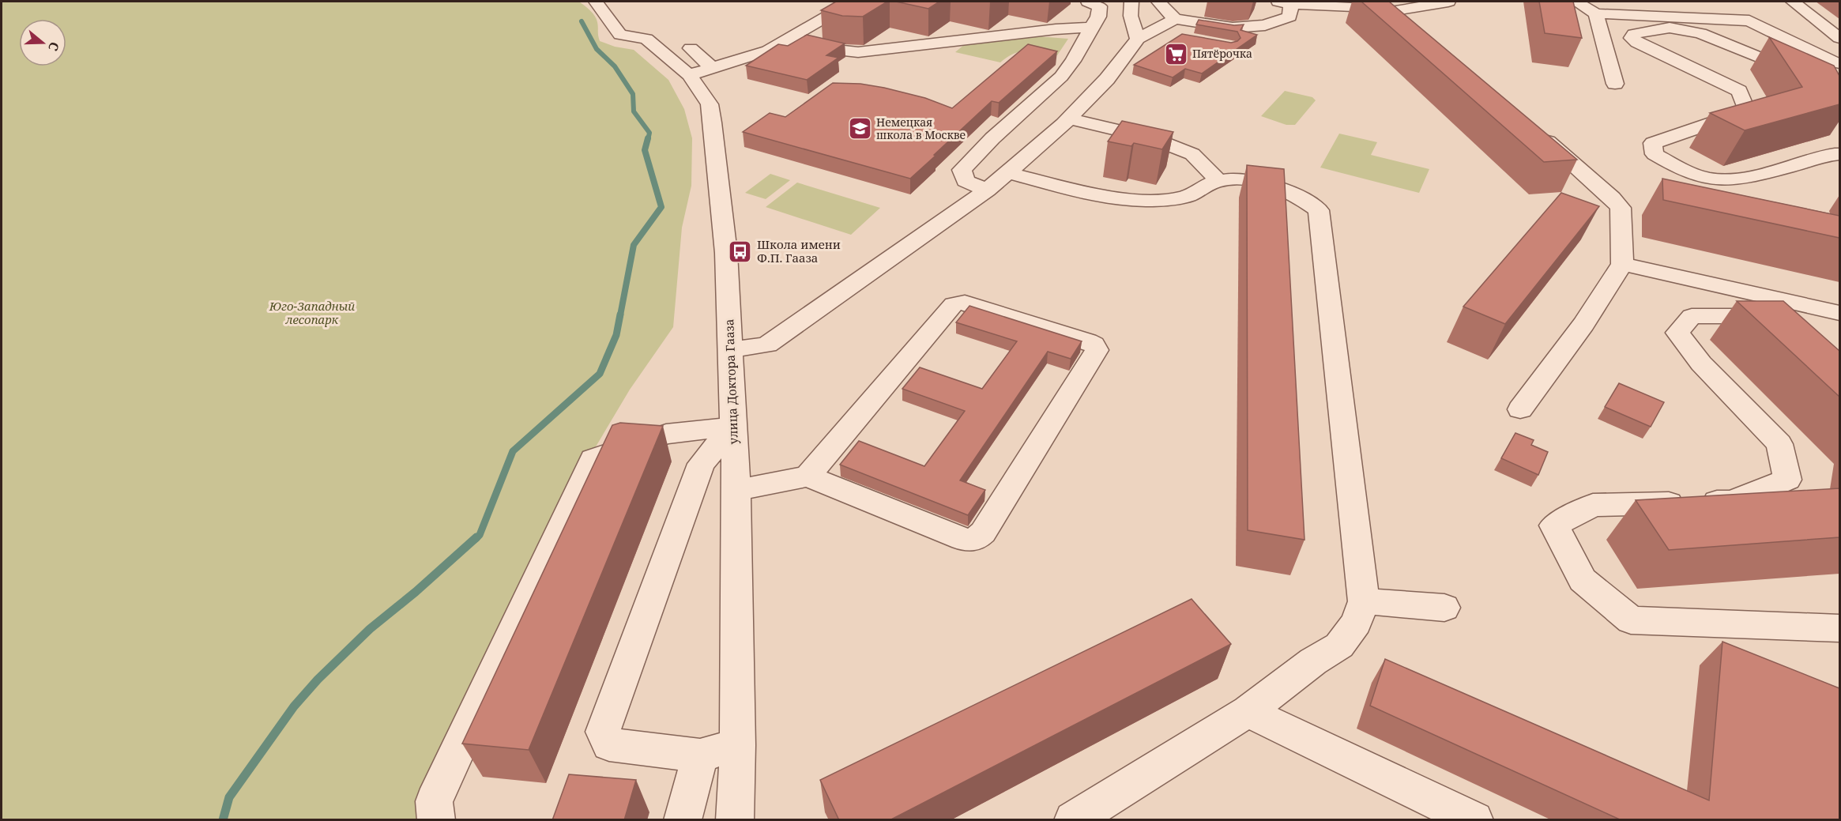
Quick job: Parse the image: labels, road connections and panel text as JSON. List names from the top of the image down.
{
  "streets": {
    "street": ["улица Доктора Гааза"]
  },
  "parks": ["Юго-Западный лесопарк"],
  "places": {
    "supermarket": ["Пятёрочка"],
    "school or university": ["Немецкая школа в Москве"],
    "bus stop": ["Школа имени Ф.П. Гааза"]
  },
  "north": "right"
}
